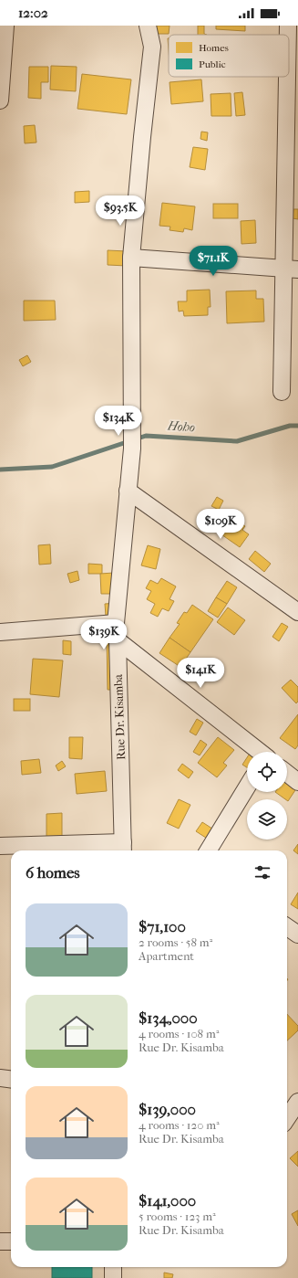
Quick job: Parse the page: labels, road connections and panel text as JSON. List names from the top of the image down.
{
  "streets": {
    "street": ["Rue Dr. Kisamba"]
  },
  "water": ["Hoho"],
  "legend": ["Homes", "Public"],
  "page": {
    "status": "12:02",
    "price": [
      "$93.5K",
      "$71.1K",
      "$134K",
      "$109K",
      "$139K",
      "$141K"
    ],
    "heading": "6 homes",
    "list": [
      {
        "name": "$71,100",
        "note": "2 rooms · 58 m² · Apartment"
      },
      {
        "name": "$134,000",
        "note": "4 rooms · 108 m² · Rue Dr. Kisamba"
      },
      {
        "name": "$139,000",
        "note": "4 rooms · 120 m² · Rue Dr. Kisamba"
      },
      {
        "name": "$141,000",
        "note": "5 rooms · 123 m² · Rue Dr. Kisamba"
      }
    ]
  }
}
